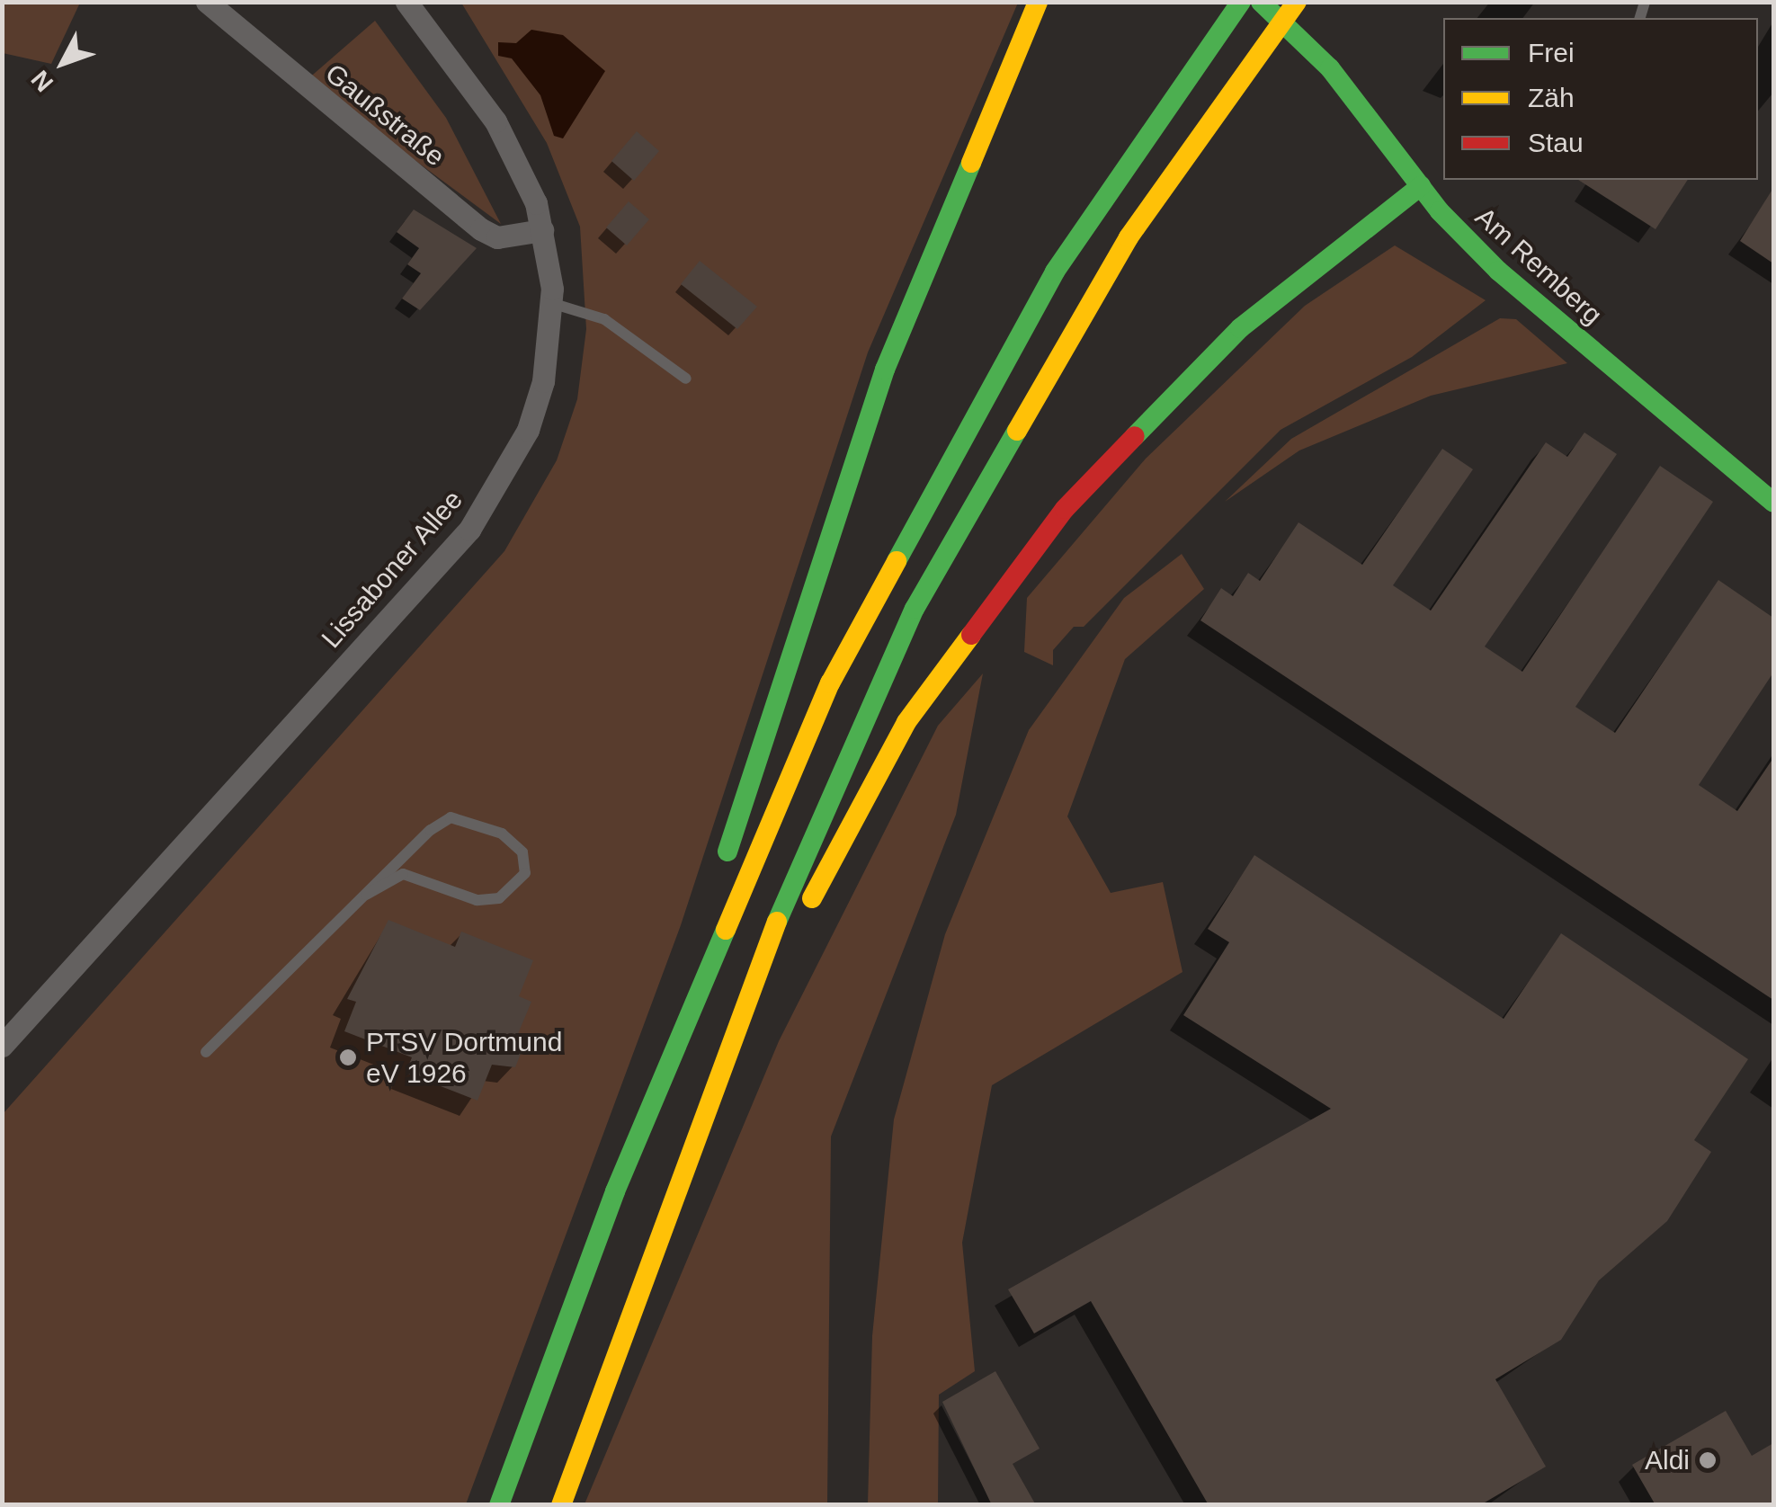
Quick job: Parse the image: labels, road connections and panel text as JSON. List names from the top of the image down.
{
  "streets": {
    "main road": ["Am Remberg"],
    "street": ["Gaußstraße", "Lissaboner Allee"]
  },
  "crossings": [
    ["Gaußstraße", "Lissaboner Allee"]
  ],
  "places": ["PTSV Dortmund eV 1926", "Aldi"],
  "legend": ["Frei", "Zäh", "Stau"],
  "north": "bottom left"
}
